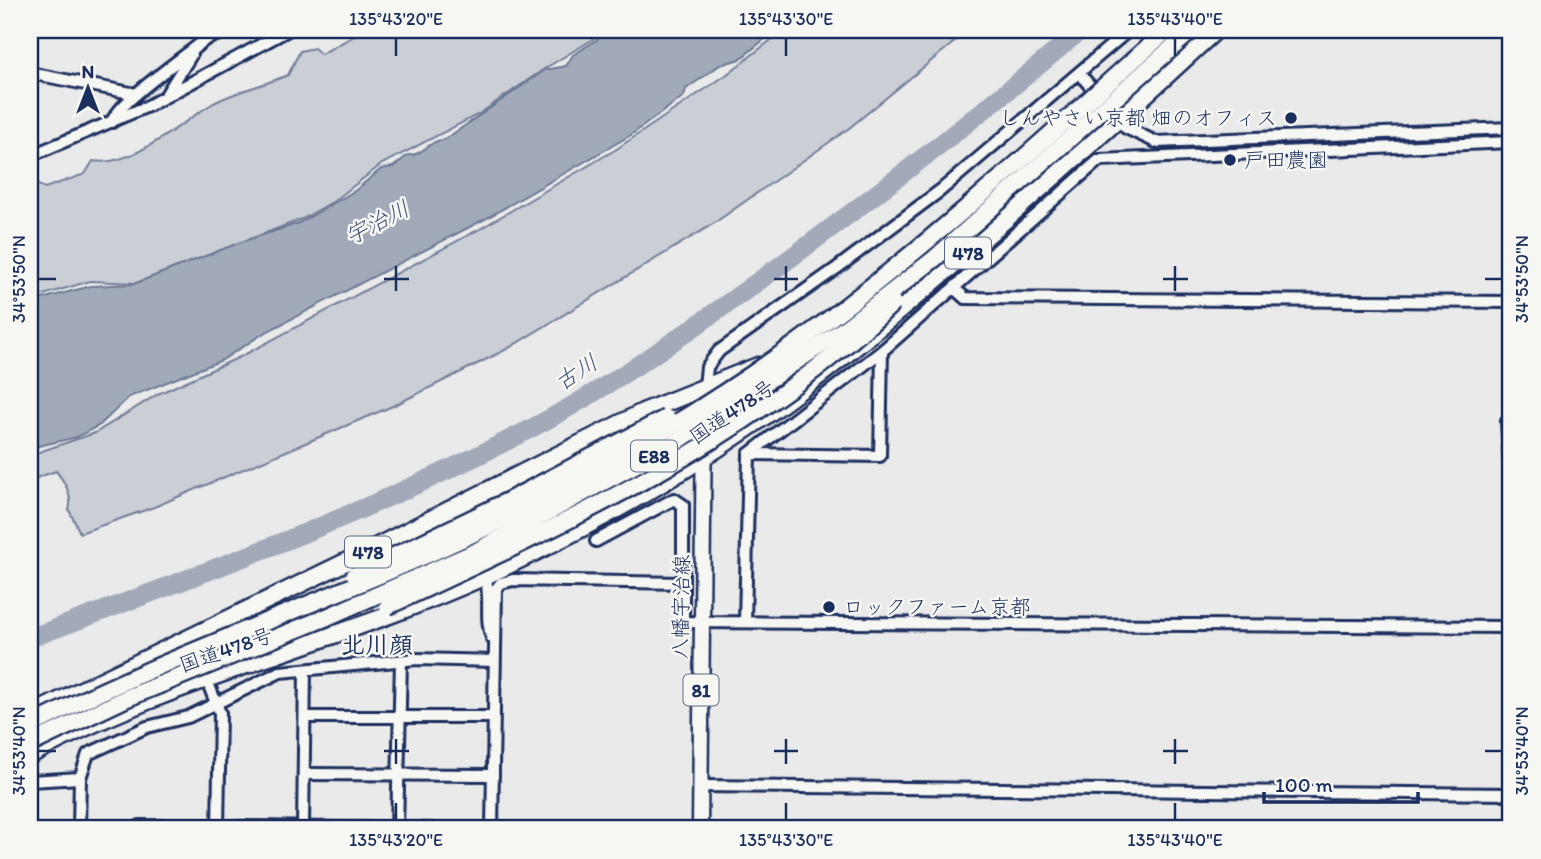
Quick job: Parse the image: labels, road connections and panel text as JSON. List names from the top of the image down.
{
  "streets": {
    "highway": ["478", "国道478号", "E88"],
    "main road": ["八幡宇治線", "81"]
  },
  "crossings": [
    ["国道478号", "八幡宇治線"]
  ],
  "districts": ["北川顔"],
  "water": ["宇治川", "古川"],
  "places": ["しんやさい京都 畑のオフィス", "戸田農園", "ロックファーム京都"],
  "scale_bar": "100 m",
  "north": "top",
  "coordinates": [
    "135°43'20\"E",
    "135°43'30\"E",
    "135°43'40\"E",
    "34°53'50\"N",
    "34°53'40\"N"
  ]
}
